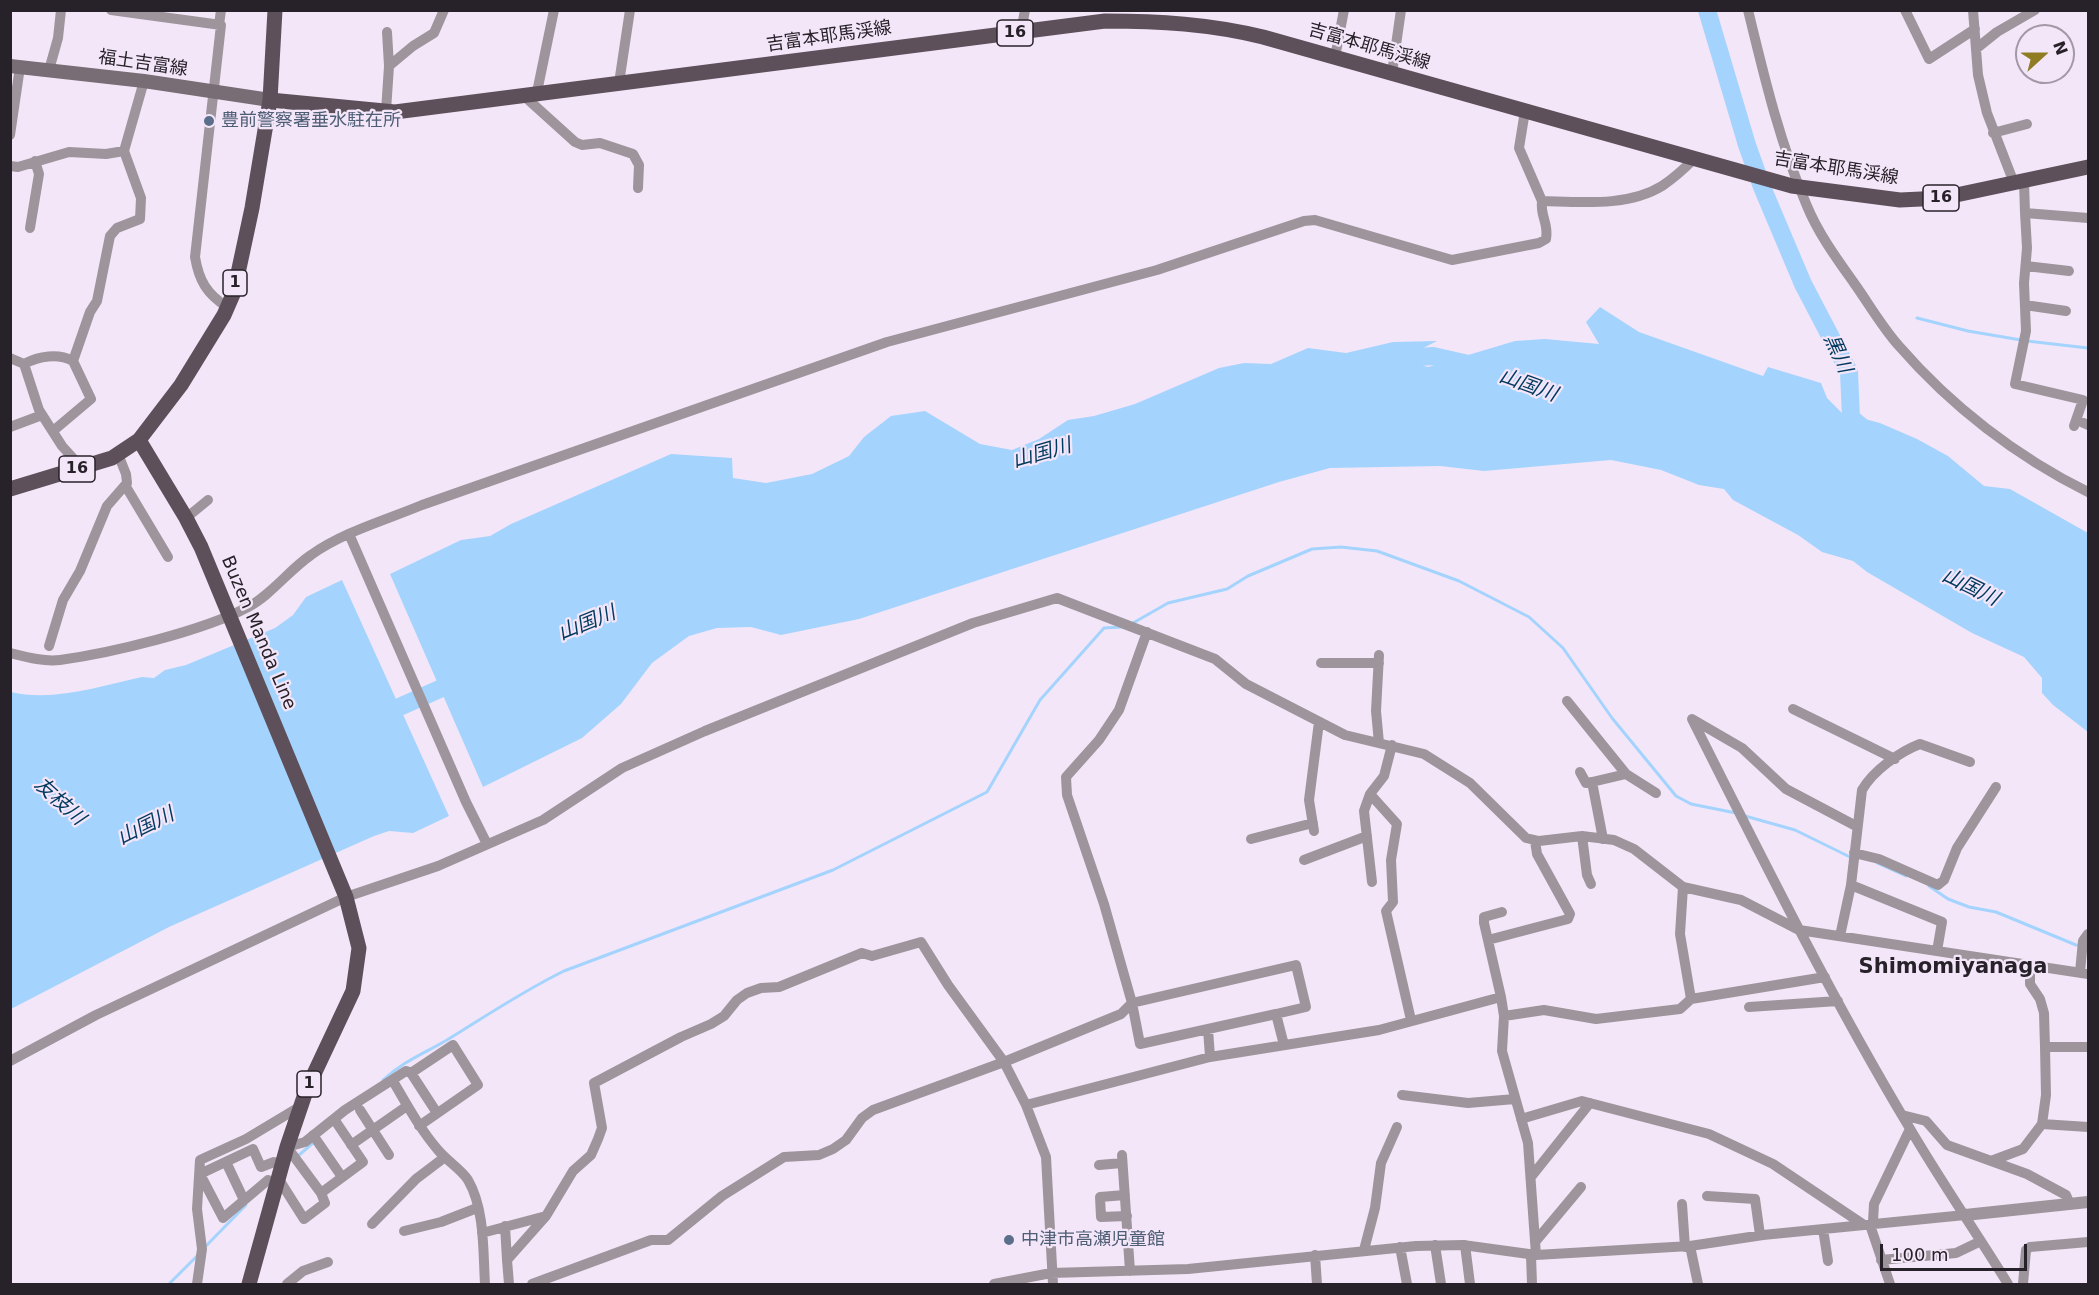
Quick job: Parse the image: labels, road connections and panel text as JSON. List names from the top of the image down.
{
  "streets": {
    "main road": [
      "16",
      "吉富本耶馬渓線",
      "福土吉富線",
      "1",
      "Buzen Manda Line"
    ]
  },
  "crossings": [
    ["16", "1"],
    ["16", "Buzen Manda Line"],
    ["吉富本耶馬渓線", "福土吉富線"],
    ["吉富本耶馬渓線", "1"],
    ["福土吉富線", "1"],
    ["1", "Buzen Manda Line"]
  ],
  "districts": ["Shimomiyanaga"],
  "water": ["黒川", "山国川", "友枝川"],
  "places": ["豊前警察署垂水駐在所", "中津市高瀬児童館"],
  "scale_bar": "100 m",
  "north": "right"
}
